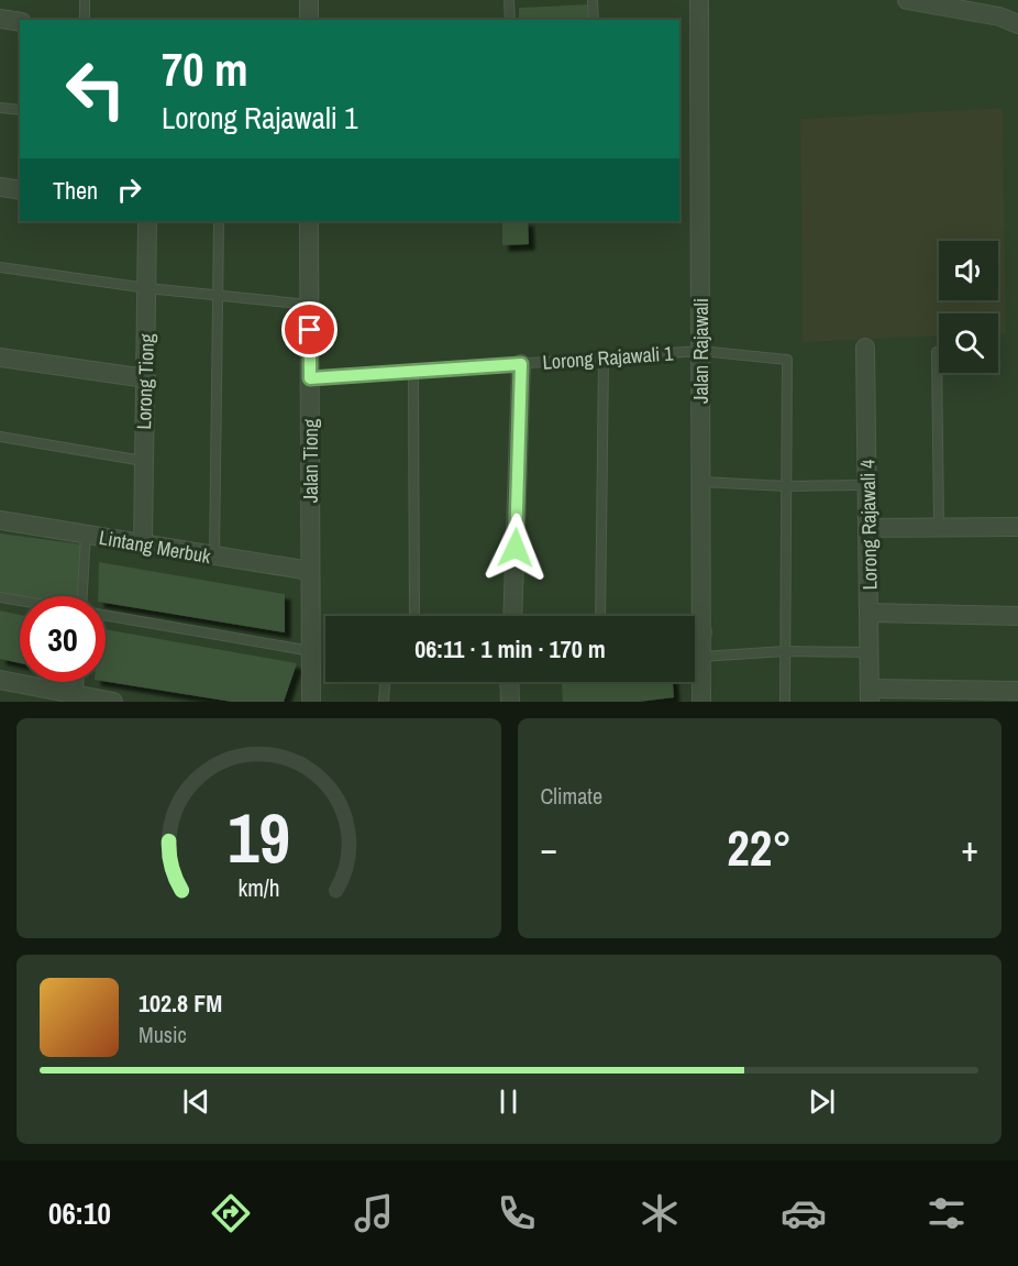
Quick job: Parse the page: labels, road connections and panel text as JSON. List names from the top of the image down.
{
  "streets": {
    "street": [
      "Jalan Rajawali",
      "Lorong Tiong",
      "Jalan Tiong",
      "Lorong Rajawali 4",
      "Lintang Merbuk"
    ],
    "lane": ["Lorong Rajawali 1"]
  },
  "crossings": [
    ["Jalan Rajawali", "Lorong Rajawali 1"],
    ["Lorong Rajawali 1", "Jalan Tiong"],
    ["Lorong Tiong", "Lintang Merbuk"],
    ["Jalan Tiong", "Lintang Merbuk"]
  ],
  "page": {
    "turn": ["70 m", "Lorong Rajawali 1"],
    "then": "Then",
    "limit": "30",
    "trip": "06:11 · 1 min · 170 m",
    "tile": "Climate",
    "heat": ["−", "22°", "+"],
    "song": ["102.8 FM", "Music"],
    "tabs": "06:10",
    "gauge": ["19", "km/h"]
  }
}
